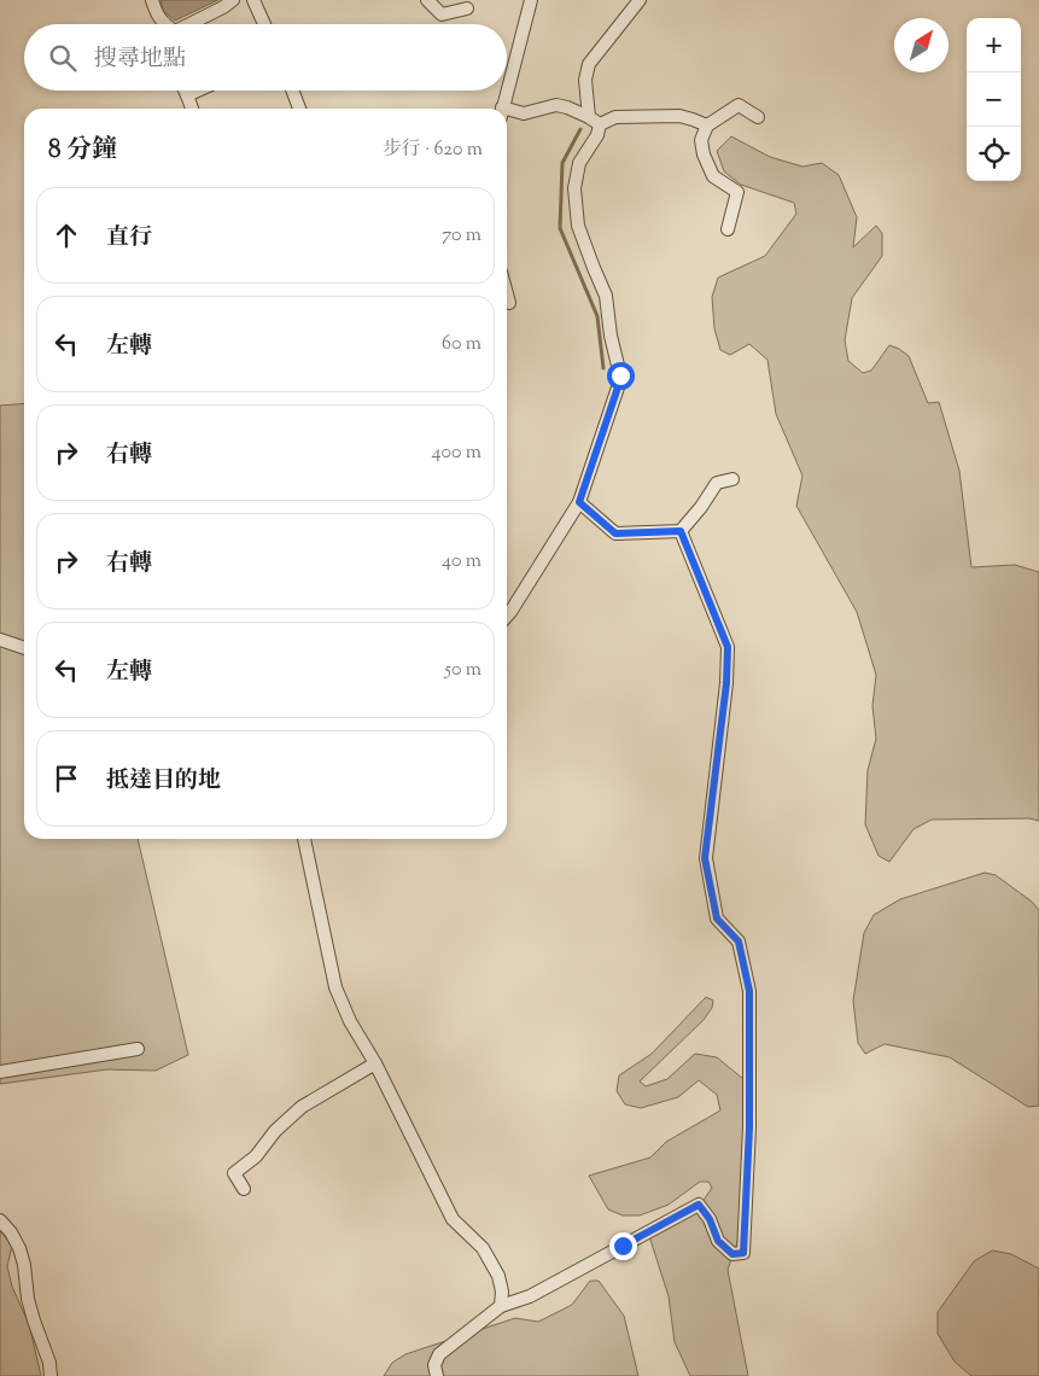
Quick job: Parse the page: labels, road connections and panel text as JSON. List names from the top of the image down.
{
  "north": "top right",
  "page": {
    "map_buttons": ["+", "−"],
    "search": "搜尋地點",
    "heading": ["8 分鐘", "步行 · 620 m"],
    "list": [
      ["直行", "70 m"],
      ["左轉", "60 m"],
      ["右轉", "400 m"],
      ["右轉", "40 m"],
      ["左轉", "50 m"],
      "抵達目的地"
    ]
  }
}
